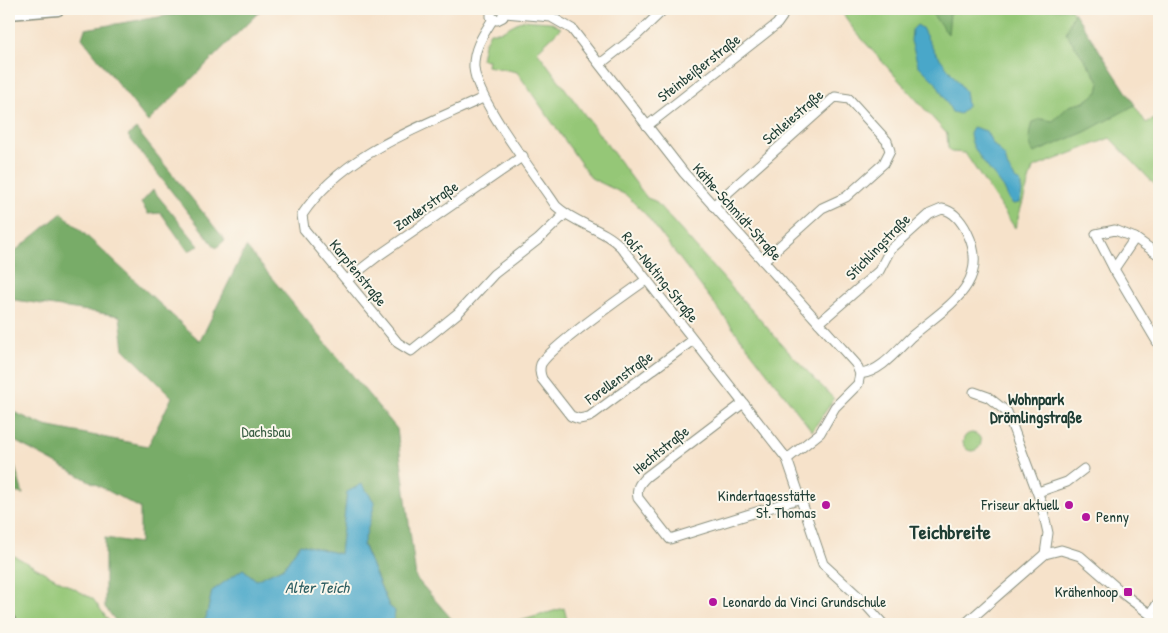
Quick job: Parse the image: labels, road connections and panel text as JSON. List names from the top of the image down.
{
  "streets": {
    "street": [
      "Steinbeißerstraße",
      "Schleiestraße",
      "Zanderstraße",
      "Käthe-Schmidt-Straße",
      "Stichlingstraße",
      "Karpfenstraße",
      "Rolf-Nolting-Straße",
      "Forellenstraße",
      "Hechtstraße"
    ]
  },
  "crossings": [
    ["Steinbeißerstraße", "Käthe-Schmidt-Straße"],
    ["Schleiestraße", "Käthe-Schmidt-Straße"],
    ["Zanderstraße", "Karpfenstraße"],
    ["Zanderstraße", "Rolf-Nolting-Straße"],
    ["Käthe-Schmidt-Straße", "Stichlingstraße"],
    ["Käthe-Schmidt-Straße", "Rolf-Nolting-Straße"],
    ["Karpfenstraße", "Rolf-Nolting-Straße"],
    ["Rolf-Nolting-Straße", "Forellenstraße"],
    ["Rolf-Nolting-Straße", "Hechtstraße"]
  ],
  "districts": ["Wohnpark Drömlingstraße", "Teichbreite"],
  "water": ["Alter Teich"],
  "parks": ["Dachsbau"],
  "places": {
    "other": [
      "Kindertagesstätte St. Thomas",
      "Friseur aktuell",
      "Penny",
      "Leonardo da Vinci Grundschule"
    ],
    "transit": ["Krähenhoop"]
  }
}
